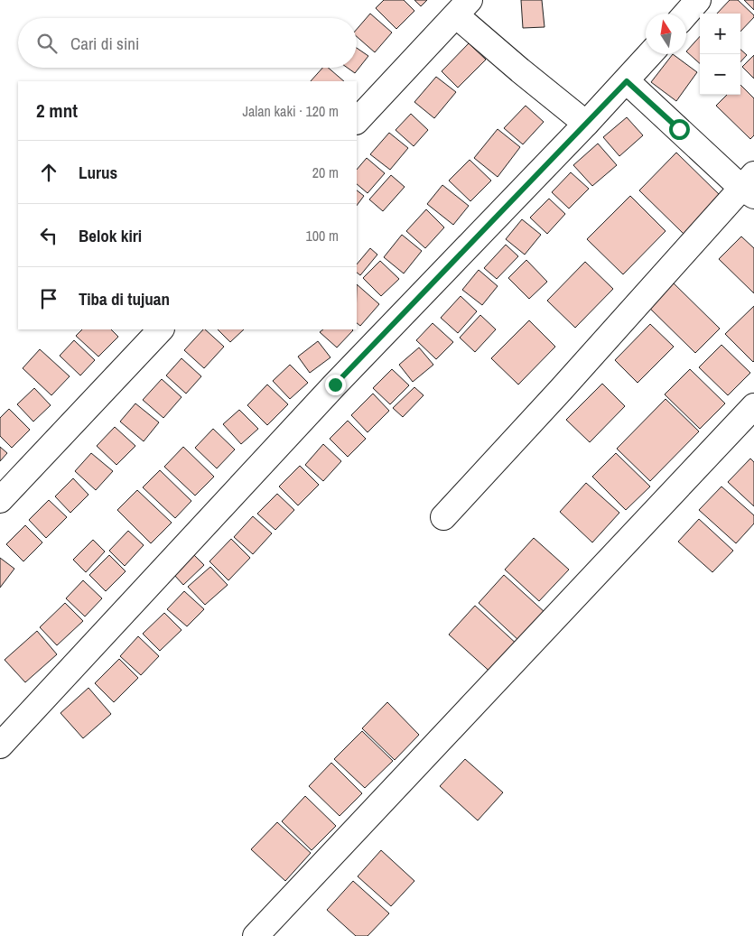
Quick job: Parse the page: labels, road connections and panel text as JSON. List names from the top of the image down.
{
  "north": "top",
  "page": {
    "map_buttons": ["+", "−"],
    "search": "Cari di sini",
    "heading": ["2 mnt", "Jalan kaki · 120 m"],
    "list": [
      ["Lurus", "20 m"],
      ["Belok kiri", "100 m"],
      "Tiba di tujuan"
    ]
  }
}
